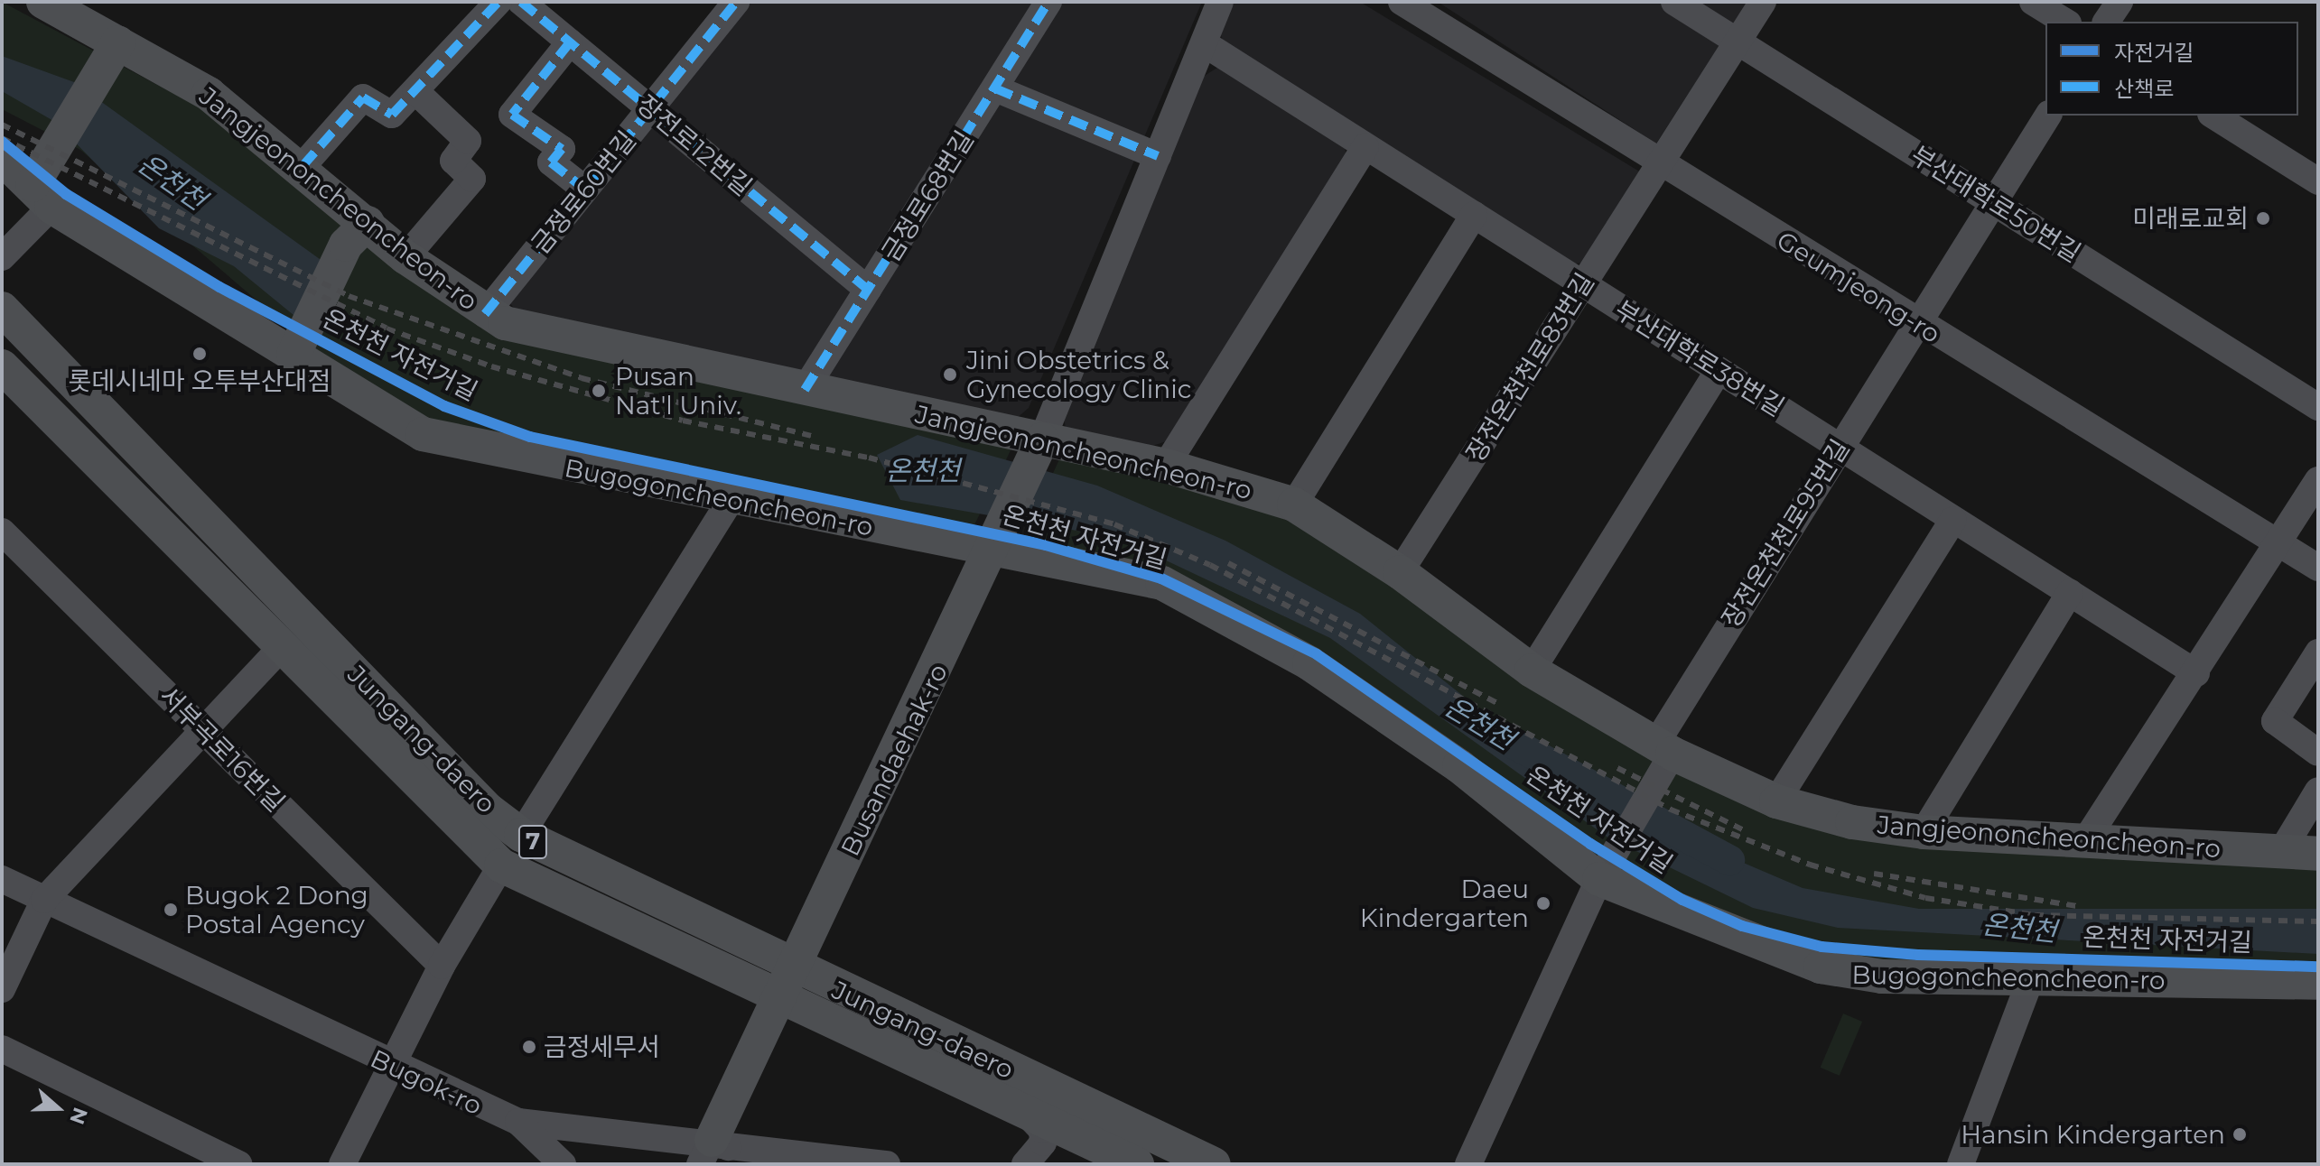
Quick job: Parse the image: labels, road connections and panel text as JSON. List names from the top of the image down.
{
  "streets": {
    "main road": [
      "Jangjeononcheoncheon-ro",
      "Bugogoncheoncheon-ro",
      "Jungang-daero",
      "Busandaehak-ro",
      "7"
    ],
    "street": [
      "장전로12번길",
      "금정로60번길",
      "금정로68번길",
      "부산대학로50번길",
      "Geumjeong-ro",
      "부산대학로38번길",
      "장전온천천로83번길",
      "장전온천천로95번길",
      "서부곡로16번길",
      "Bugok-ro"
    ],
    "cycle path": ["온천천 자전거길"]
  },
  "crossings": [
    ["장전로12번길", "금정로60번길"],
    ["장전로12번길", "금정로68번길"],
    ["금정로60번길", "Jangjeononcheoncheon-ro"],
    ["금정로68번길", "Jangjeononcheoncheon-ro"],
    ["Jangjeononcheoncheon-ro", "장전온천천로83번길"],
    ["Jangjeononcheoncheon-ro", "장전온천천로95번길"],
    ["Jangjeononcheoncheon-ro", "Busandaehak-ro"],
    ["부산대학로50번길", "장전온천천로83번길"],
    ["부산대학로50번길", "장전온천천로95번길"],
    ["Geumjeong-ro", "장전온천천로83번길"],
    ["Geumjeong-ro", "장전온천천로95번길"],
    ["부산대학로38번길", "장전온천천로83번길"],
    ["부산대학로38번길", "장전온천천로95번길"],
    ["Bugogoncheoncheon-ro", "장전온천천로95번길"],
    ["Bugogoncheoncheon-ro", "Busandaehak-ro"],
    ["Jungang-daero", "Busandaehak-ro"],
    ["Busandaehak-ro", "Bugok-ro"]
  ],
  "water": ["온천천"],
  "places": [
    "미래로교회",
    "롯데시네마 오투부산대점",
    "Jini Obstetrics & Gynecology Clinic",
    "Pusan Nat'l Univ.",
    "Daeu Kindergarten",
    "Bugok 2 Dong Postal Agency",
    "금정세무서",
    "Hansin Kindergarten"
  ],
  "legend": ["자전거길", "산책로"],
  "north": "right"
}
